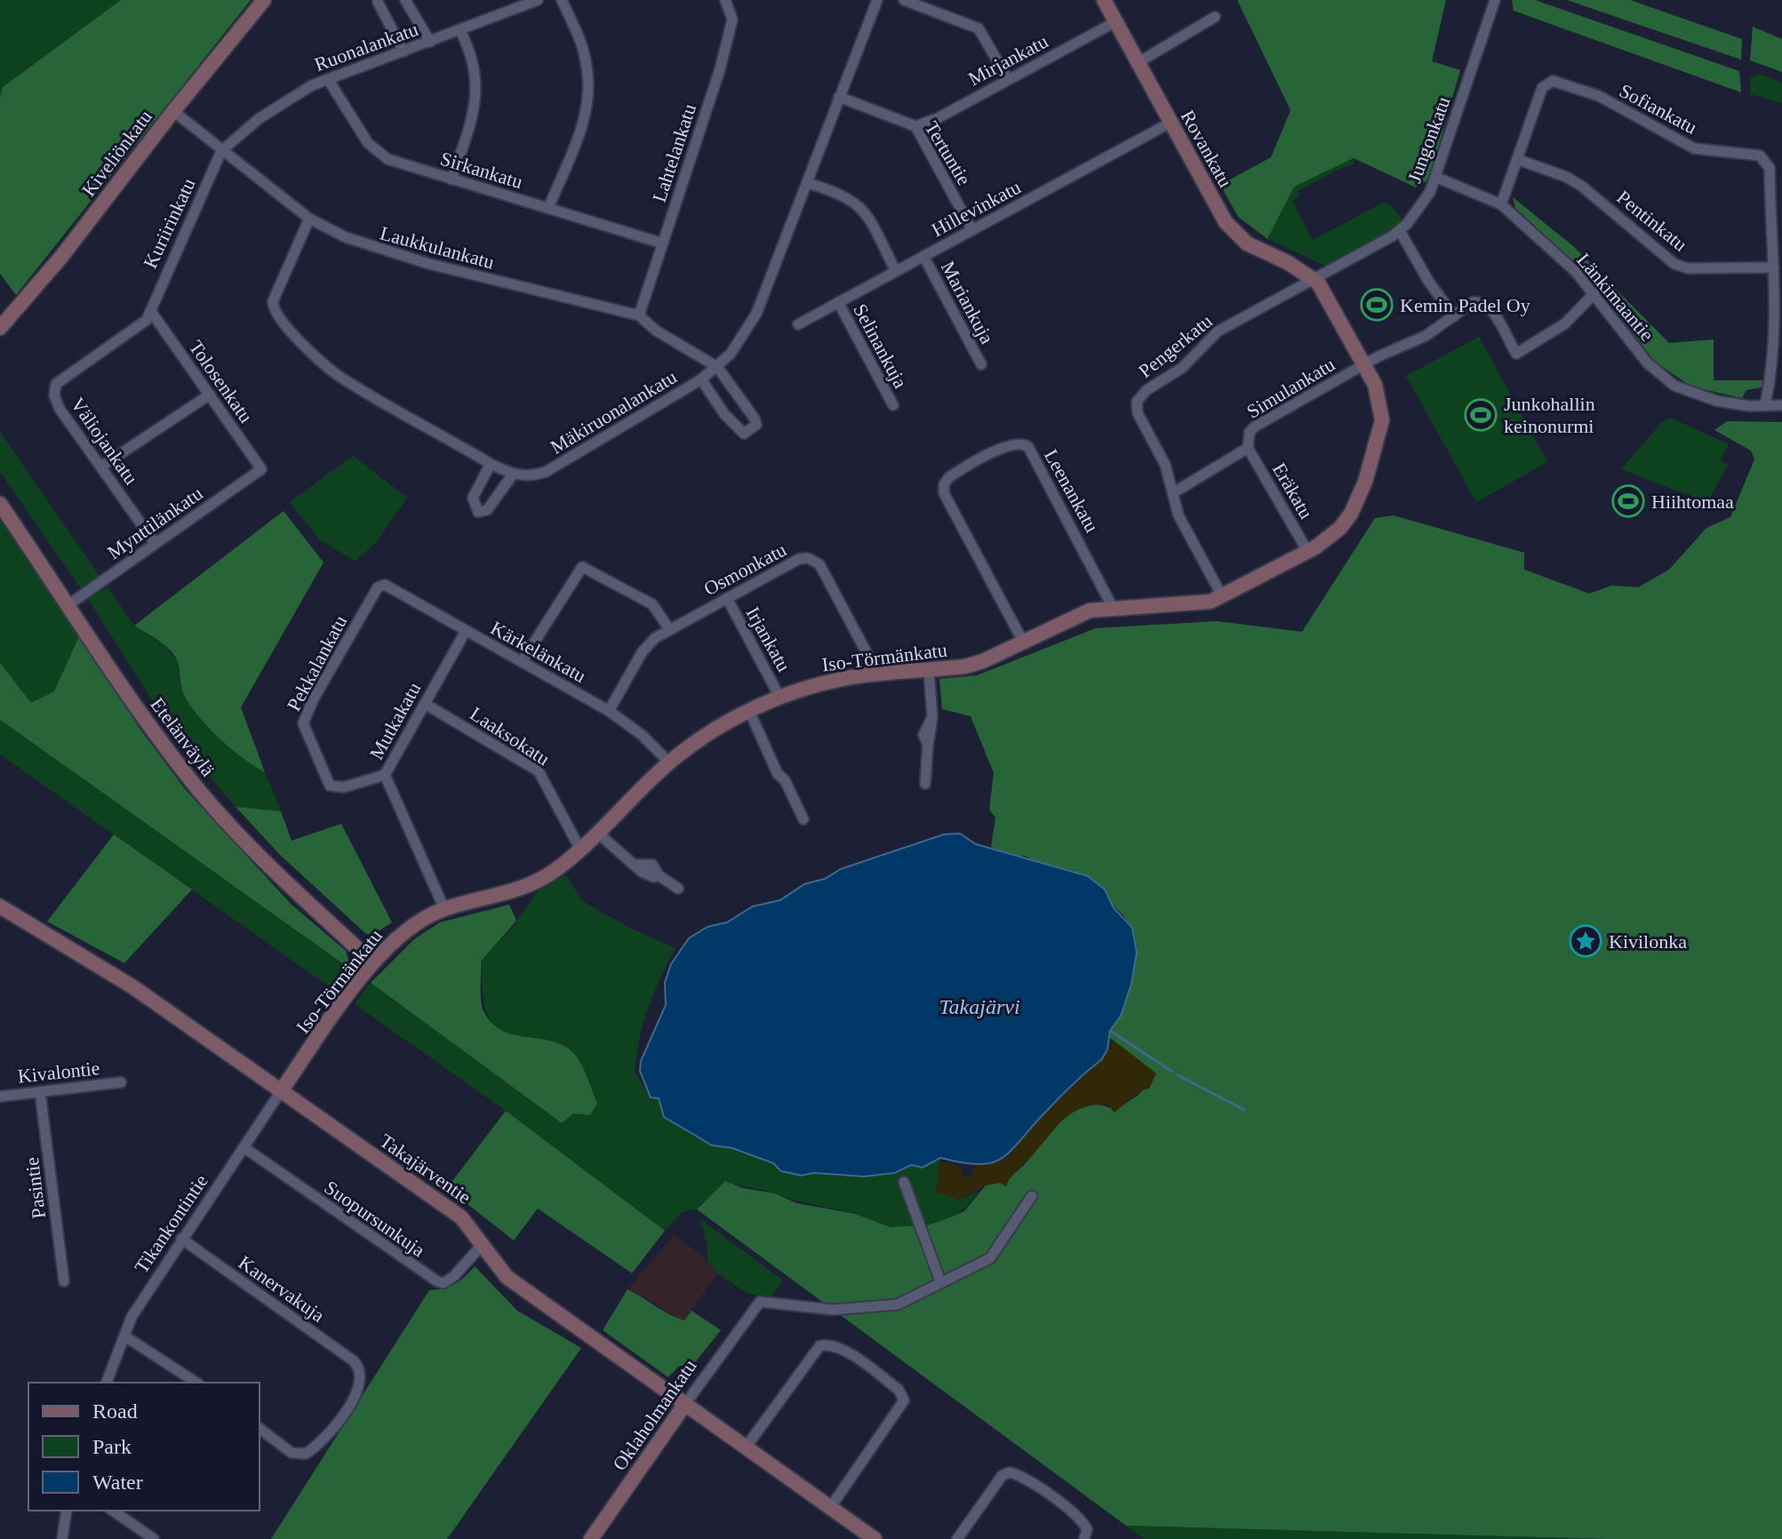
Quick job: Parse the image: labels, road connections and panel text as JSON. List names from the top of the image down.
{
  "streets": {
    "street": [
      "Ruonalankatu",
      "Mirjankatu",
      "Sofiankatu",
      "Jungonkatu",
      "Rovankatu",
      "Kiveliönkatu",
      "Lahtelankatu",
      "Tertuntie",
      "Sirkankatu",
      "Hillevinkatu",
      "Pentinkatu",
      "Kuriirinkatu",
      "Laukkulankatu",
      "Länkimaantie",
      "Mariankuja",
      "Selinankuja",
      "Pengerkatu",
      "Tolosenkatu",
      "Simulankatu",
      "Mäkiruonalankatu",
      "Väliojankatu",
      "Leenankatu",
      "Eräkatu",
      "Mynttilänkatu",
      "Osmonkatu",
      "Irjankatu",
      "Kärkelänkatu",
      "Iso-Törmänkatu",
      "Pekkalankatu",
      "Mutkakatu",
      "Laaksokatu",
      "Etelänväylä",
      "Kivalontie",
      "Takajärventie",
      "Pasintie",
      "Suopursunkuja",
      "Tikankontintie",
      "Kanervakuja",
      "Oklaholmankatu"
    ]
  },
  "crossings": [
    ["Ruonalankatu", "Sirkankatu"],
    ["Ruonalankatu", "Kuriirinkatu"],
    ["Ruonalankatu", "Laukkulankatu"],
    ["Mirjankatu", "Rovankatu"],
    ["Mirjankatu", "Tertuntie"],
    ["Sofiankatu", "Pentinkatu"],
    ["Sofiankatu", "Länkimaantie"],
    ["Jungonkatu", "Rovankatu"],
    ["Jungonkatu", "Länkimaantie"],
    ["Jungonkatu", "Pengerkatu"],
    ["Jungonkatu", "Iso-Törmänkatu"],
    ["Rovankatu", "Hillevinkatu"],
    ["Rovankatu", "Pengerkatu"],
    ["Rovankatu", "Iso-Törmänkatu"],
    ["Kiveliönkatu", "Laukkulankatu"],
    ["Lahtelankatu", "Sirkankatu"],
    ["Lahtelankatu", "Laukkulankatu"],
    ["Tertuntie", "Hillevinkatu"],
    ["Tertuntie", "Mäkiruonalankatu"],
    ["Hillevinkatu", "Mariankuja"],
    ["Hillevinkatu", "Selinankuja"],
    ["Kuriirinkatu", "Laukkulankatu"],
    ["Kuriirinkatu", "Tolosenkatu"],
    ["Kuriirinkatu", "Väliojankatu"],
    ["Laukkulankatu", "Mäkiruonalankatu"],
    ["Länkimaantie", "Simulankatu"],
    ["Pengerkatu", "Simulankatu"],
    ["Pengerkatu", "Iso-Törmänkatu"],
    ["Tolosenkatu", "Väliojankatu"],
    ["Tolosenkatu", "Mynttilänkatu"],
    ["Simulankatu", "Eräkatu"],
    ["Simulankatu", "Iso-Törmänkatu"],
    ["Väliojankatu", "Mynttilänkatu"],
    ["Leenankatu", "Iso-Törmänkatu"],
    ["Eräkatu", "Iso-Törmänkatu"],
    ["Mynttilänkatu", "Etelänväylä"],
    ["Osmonkatu", "Irjankatu"],
    ["Osmonkatu", "Kärkelänkatu"],
    ["Osmonkatu", "Iso-Törmänkatu"],
    ["Irjankatu", "Iso-Törmänkatu"],
    ["Kärkelänkatu", "Iso-Törmänkatu"],
    ["Kärkelänkatu", "Pekkalankatu"],
    ["Kärkelänkatu", "Mutkakatu"],
    ["Iso-Törmänkatu", "Mutkakatu"],
    ["Iso-Törmänkatu", "Laaksokatu"],
    ["Iso-Törmänkatu", "Etelänväylä"],
    ["Iso-Törmänkatu", "Takajärventie"],
    ["Iso-Törmänkatu", "Tikankontintie"],
    ["Pekkalankatu", "Mutkakatu"],
    ["Mutkakatu", "Laaksokatu"],
    ["Kivalontie", "Pasintie"],
    ["Takajärventie", "Suopursunkuja"],
    ["Takajärventie", "Tikankontintie"],
    ["Takajärventie", "Oklaholmankatu"],
    ["Suopursunkuja", "Tikankontintie"],
    ["Tikankontintie", "Kanervakuja"]
  ],
  "water": ["Takajärvi"],
  "places": {
    "sports": ["Kemin Padel Oy", "Junkohallin keinonurmi", "Hiihtomaa"],
    "place": ["Kivilonka"]
  },
  "legend": ["Road", "Park", "Water"]
}
